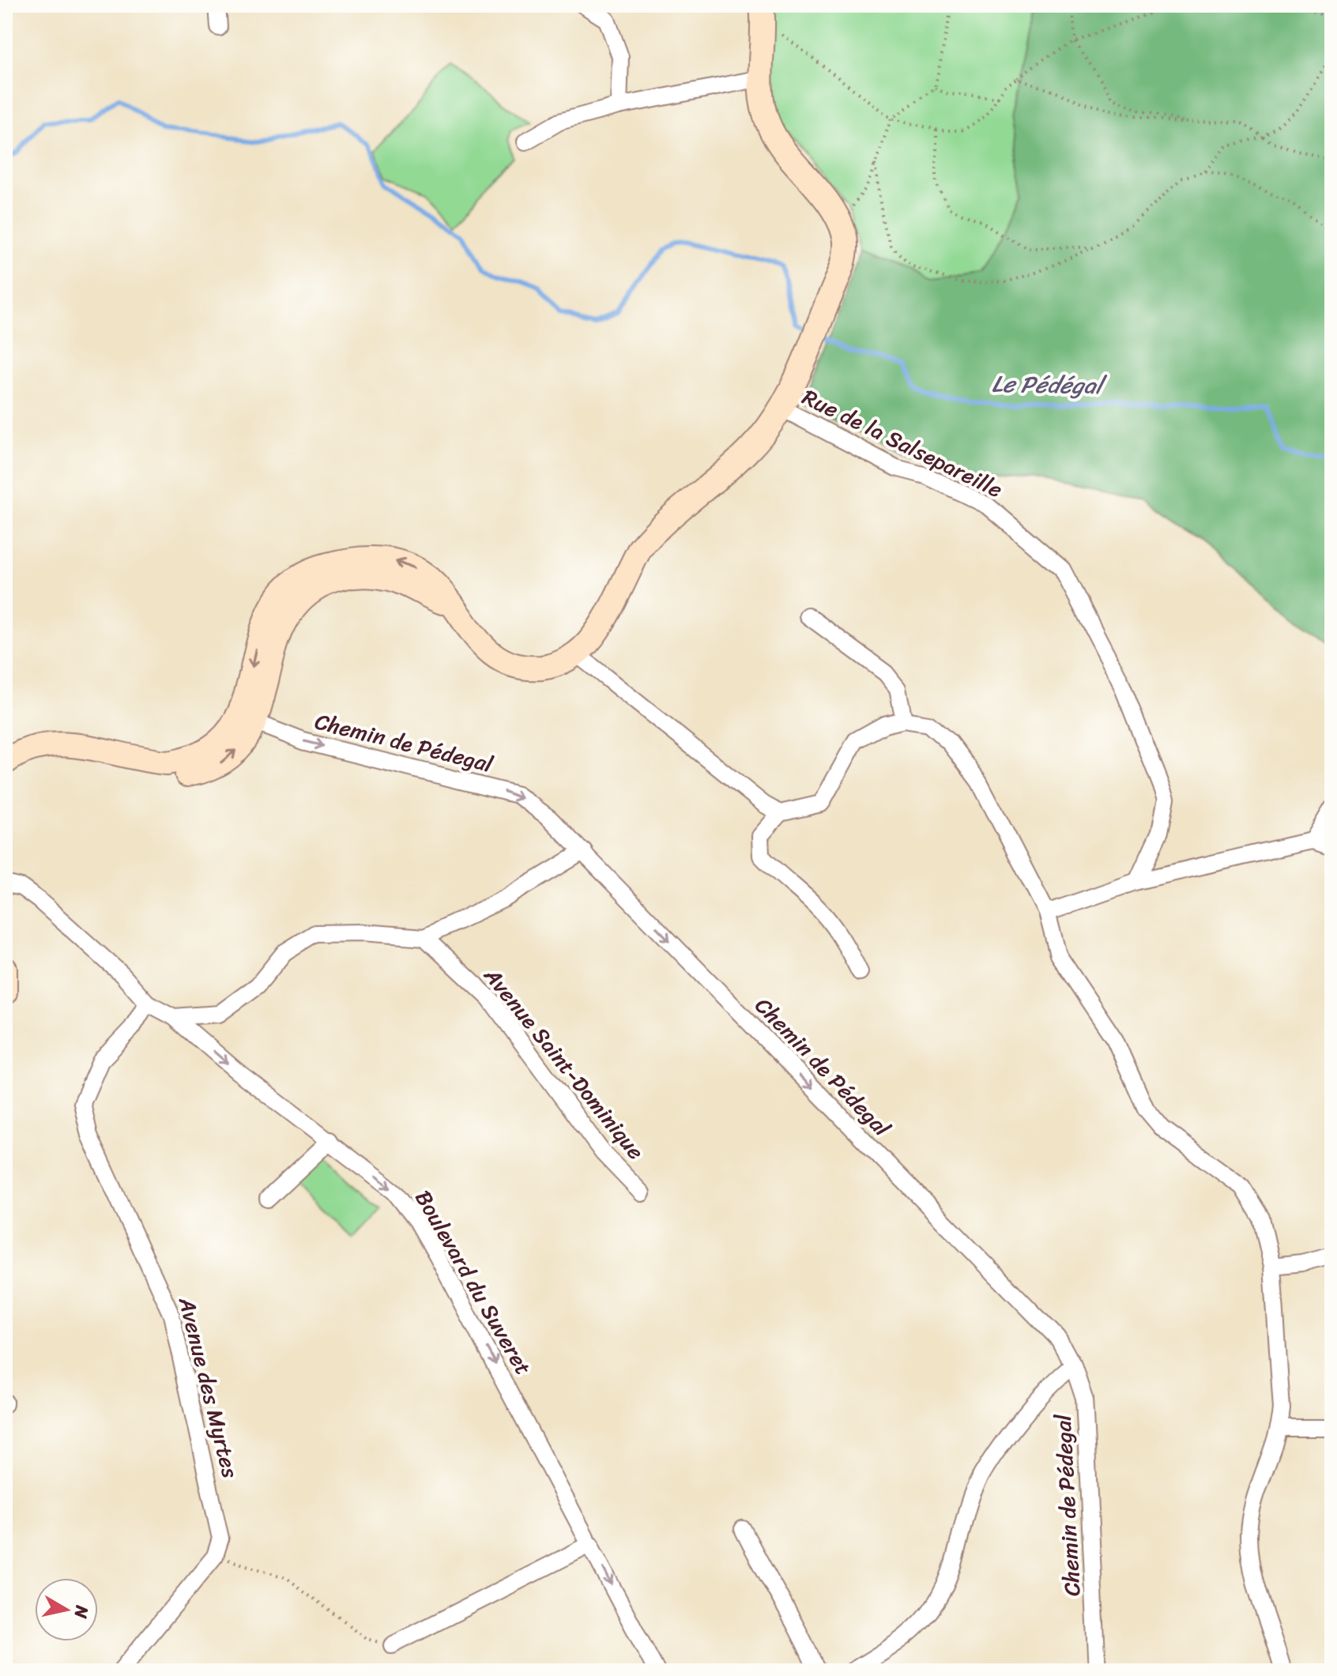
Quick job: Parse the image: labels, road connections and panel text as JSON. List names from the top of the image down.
{
  "streets": {
    "street": [
      "Rue de la Salsepareille",
      "Chemin de Pédegal",
      "Avenue Saint-Dominique",
      "Boulevard du Suveret",
      "Avenue des Myrtes"
    ]
  },
  "crossings": [
    ["Boulevard du Suveret", "Avenue des Myrtes"]
  ],
  "one_way": ["Chemin de Pédegal", "Boulevard du Suveret"],
  "water": ["Le Pédégal"],
  "north": "right"
}
